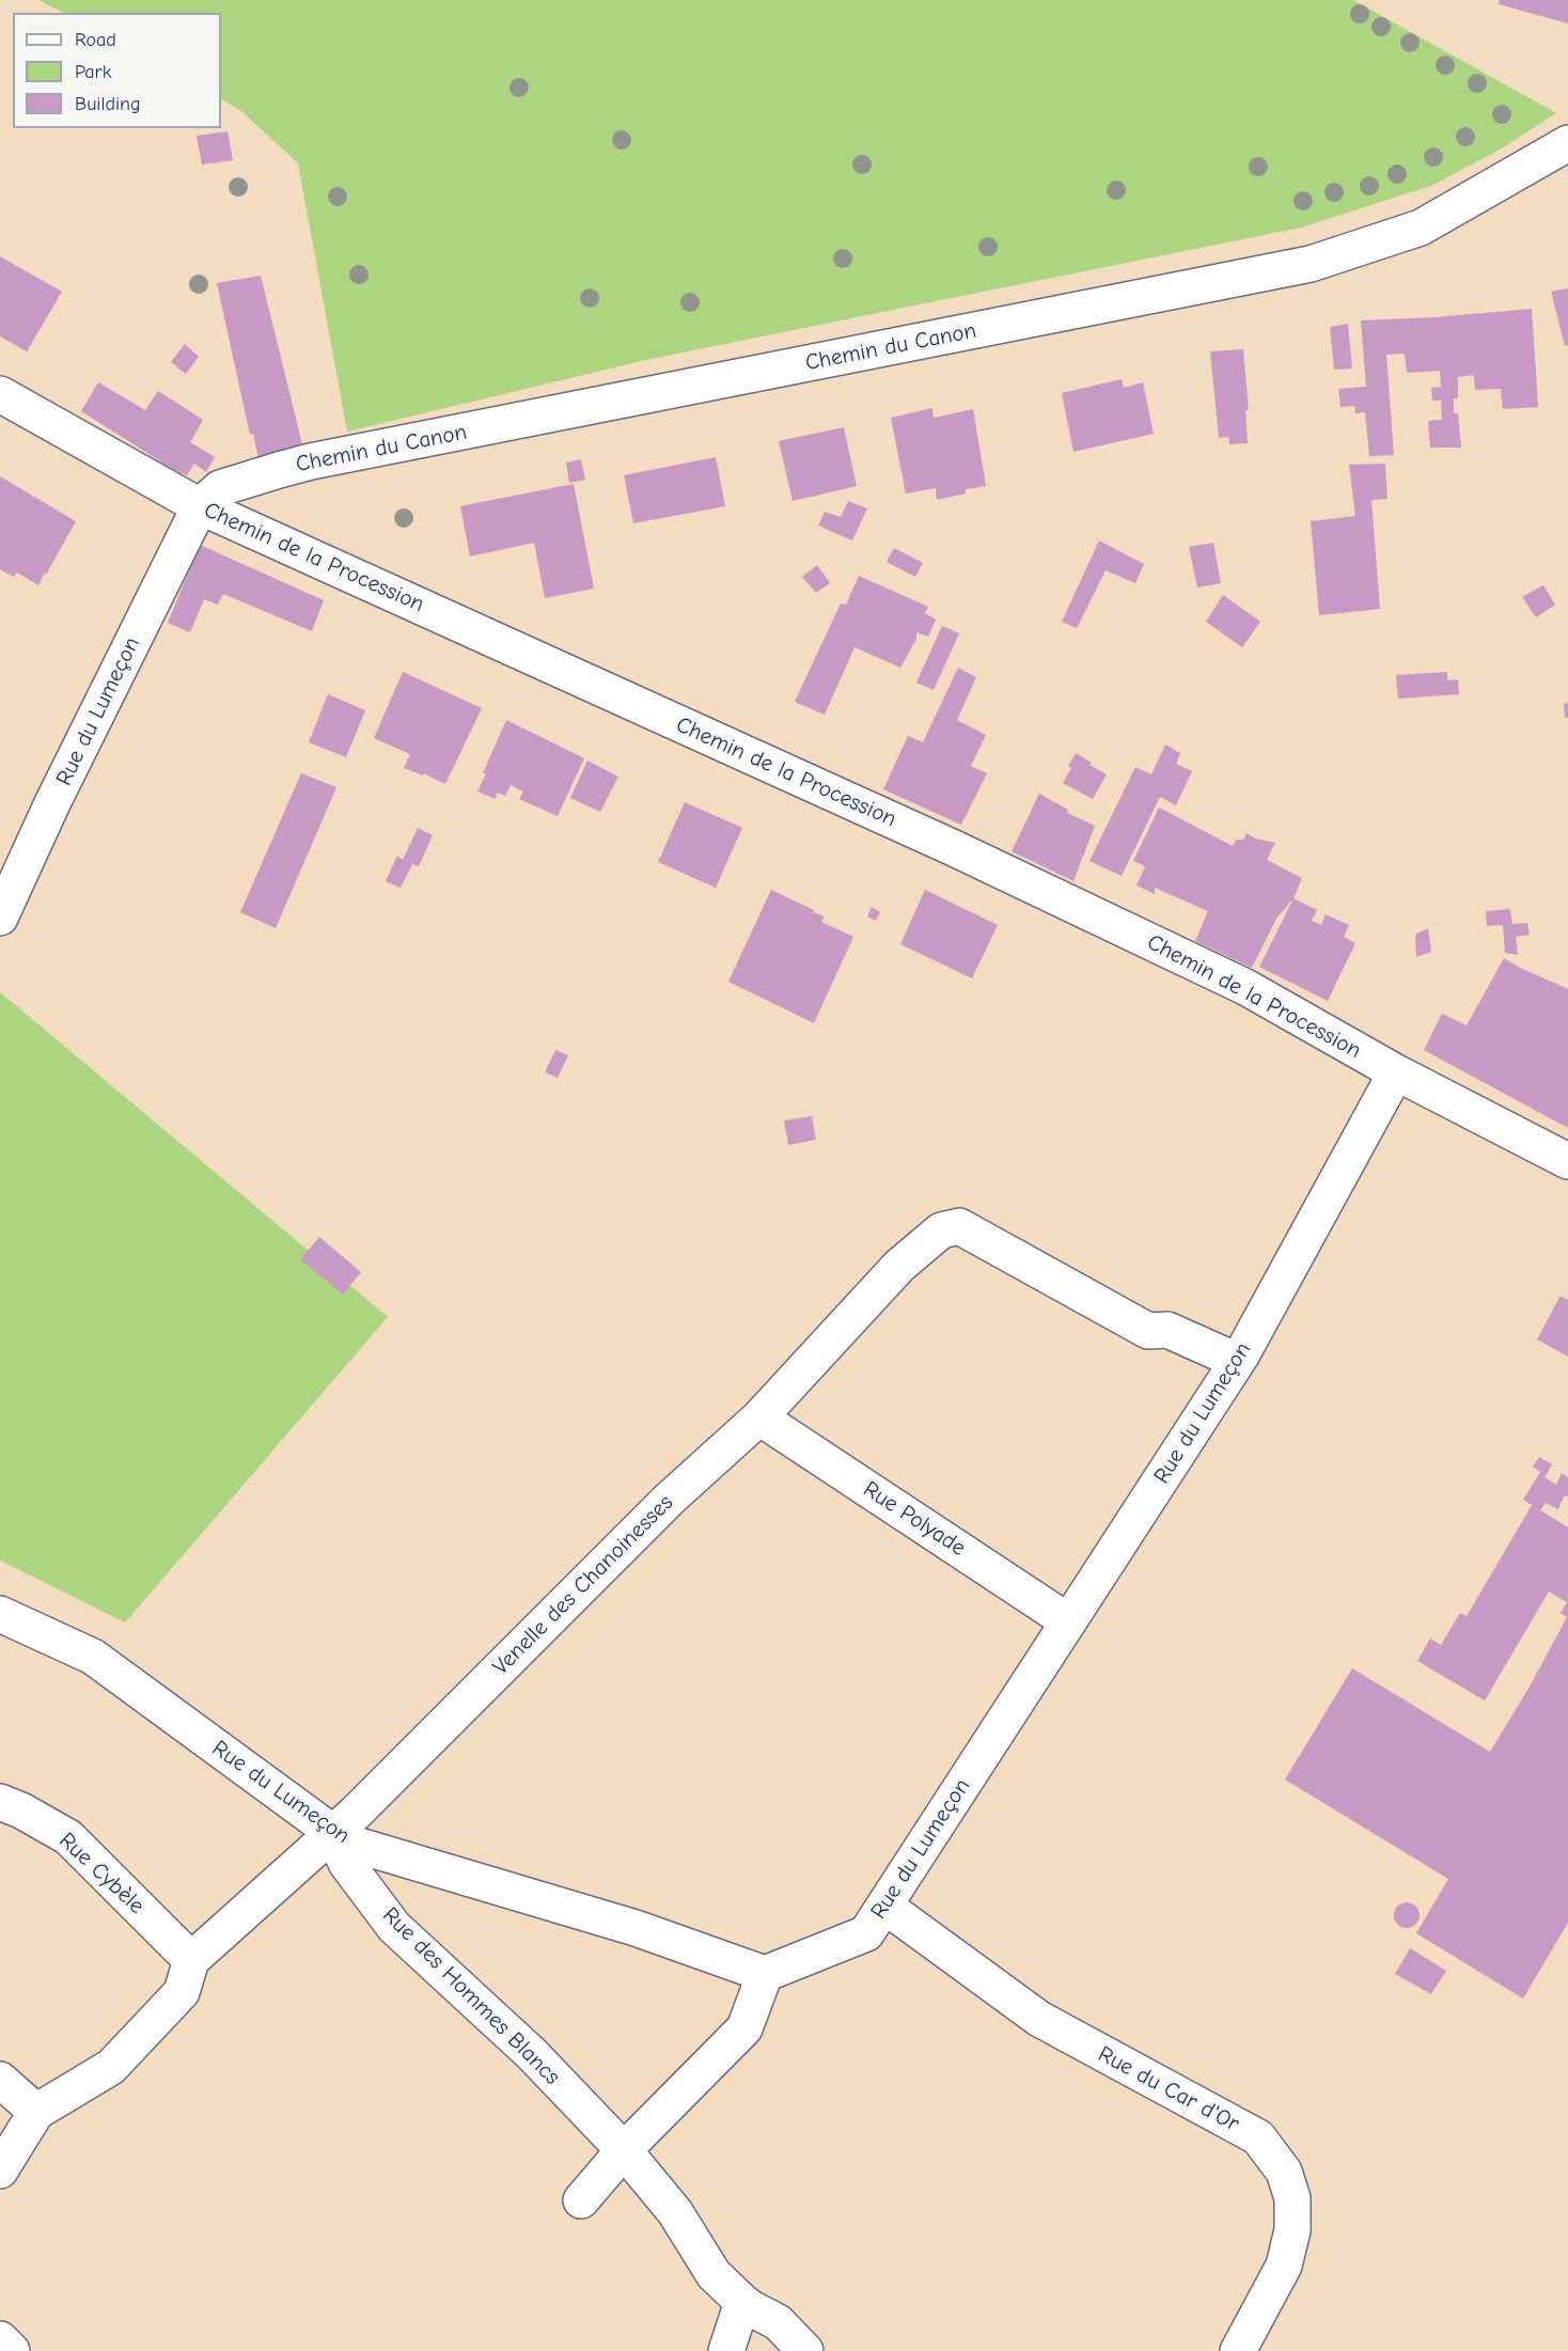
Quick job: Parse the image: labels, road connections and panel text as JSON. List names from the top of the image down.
{
  "streets": {
    "street": [
      "Chemin du Canon",
      "Chemin de la Procession",
      "Rue du Lumeçon",
      "Rue Polyade",
      "Venelle des Chanoinesses",
      "Rue Cybèle",
      "Rue des Hommes Blancs",
      "Rue du Car d'Or"
    ]
  },
  "crossings": [
    ["Chemin du Canon", "Chemin de la Procession"],
    ["Chemin du Canon", "Rue du Lumeçon"],
    ["Chemin de la Procession", "Rue du Lumeçon"],
    ["Rue du Lumeçon", "Rue Polyade"],
    ["Rue du Lumeçon", "Venelle des Chanoinesses"],
    ["Rue du Lumeçon", "Rue des Hommes Blancs"],
    ["Rue du Lumeçon", "Rue du Car d'Or"],
    ["Rue Polyade", "Venelle des Chanoinesses"],
    ["Venelle des Chanoinesses", "Rue Cybèle"],
    ["Venelle des Chanoinesses", "Rue des Hommes Blancs"]
  ],
  "legend": ["Road", "Park", "Building"]
}
